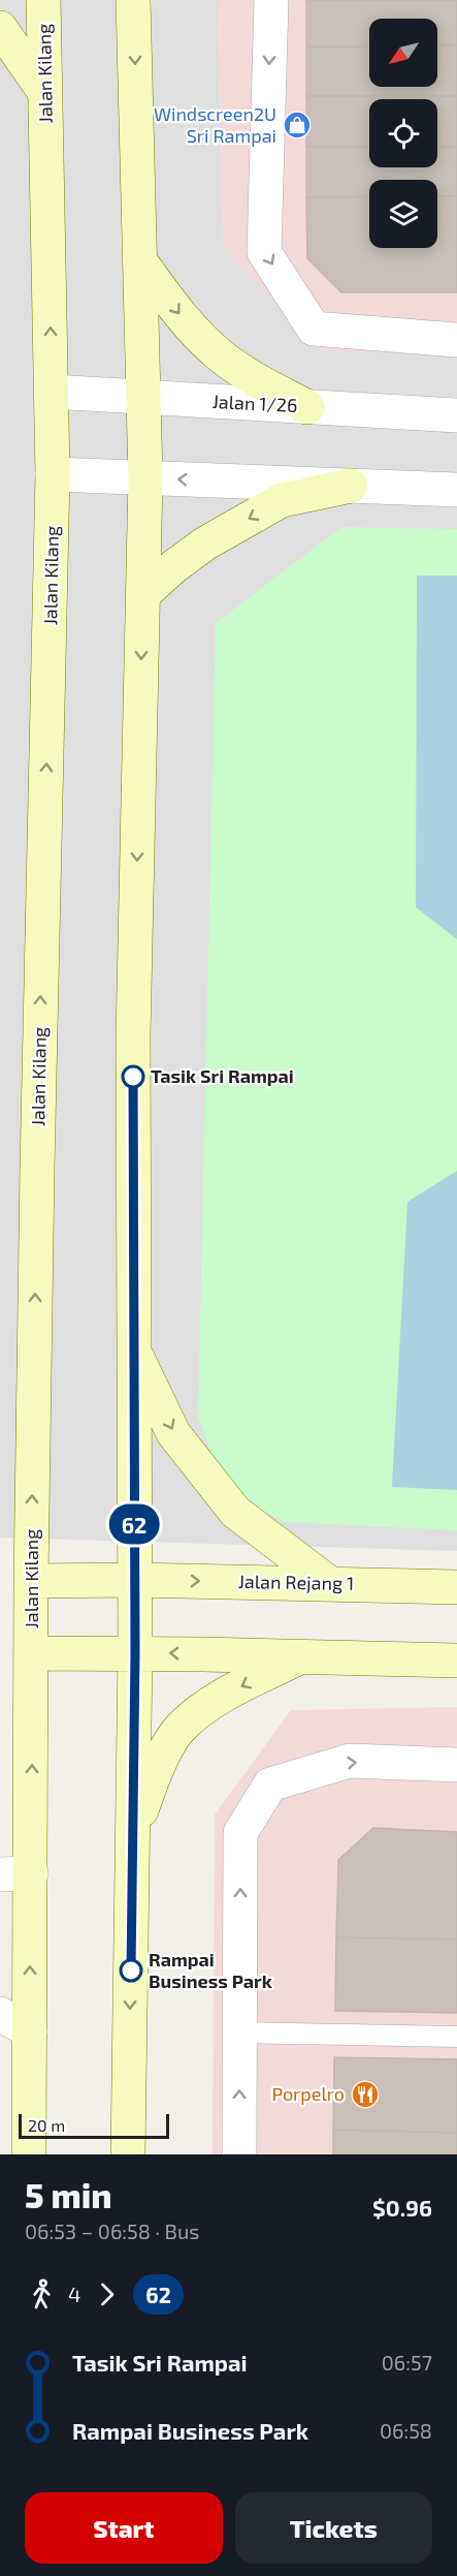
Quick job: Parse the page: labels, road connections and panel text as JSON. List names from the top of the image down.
{
  "streets": {
    "main road": ["Jalan Kilang", "Jalan Rejang 1"],
    "street": ["Jalan 1/26"]
  },
  "crossings": [
    ["Jalan Kilang", "Jalan 1/26"],
    ["Jalan Kilang", "Jalan Rejang 1"]
  ],
  "places": {
    "shop": ["Windscreen2U Sri Rampai"],
    "other": ["Tasik Sri Rampai", "Rampai Business Park"],
    "restaurant": ["Porpelro"]
  },
  "lines": ["bus line 62"],
  "scale_bar": "20 m",
  "north": "bottom left",
  "page": {
    "on_map": "62",
    "scale": "20 m",
    "heading": ["5 min", "06:53 – 06:58 · Bus", "$0.96"],
    "legs": ["4", "62"],
    "list": [
      {
        "name": "Tasik Sri Rampai",
        "value": "06:57"
      },
      {
        "name": "Rampai Business Park",
        "value": "06:58"
      }
    ],
    "buttons": ["Start", "Tickets"]
  }
}
